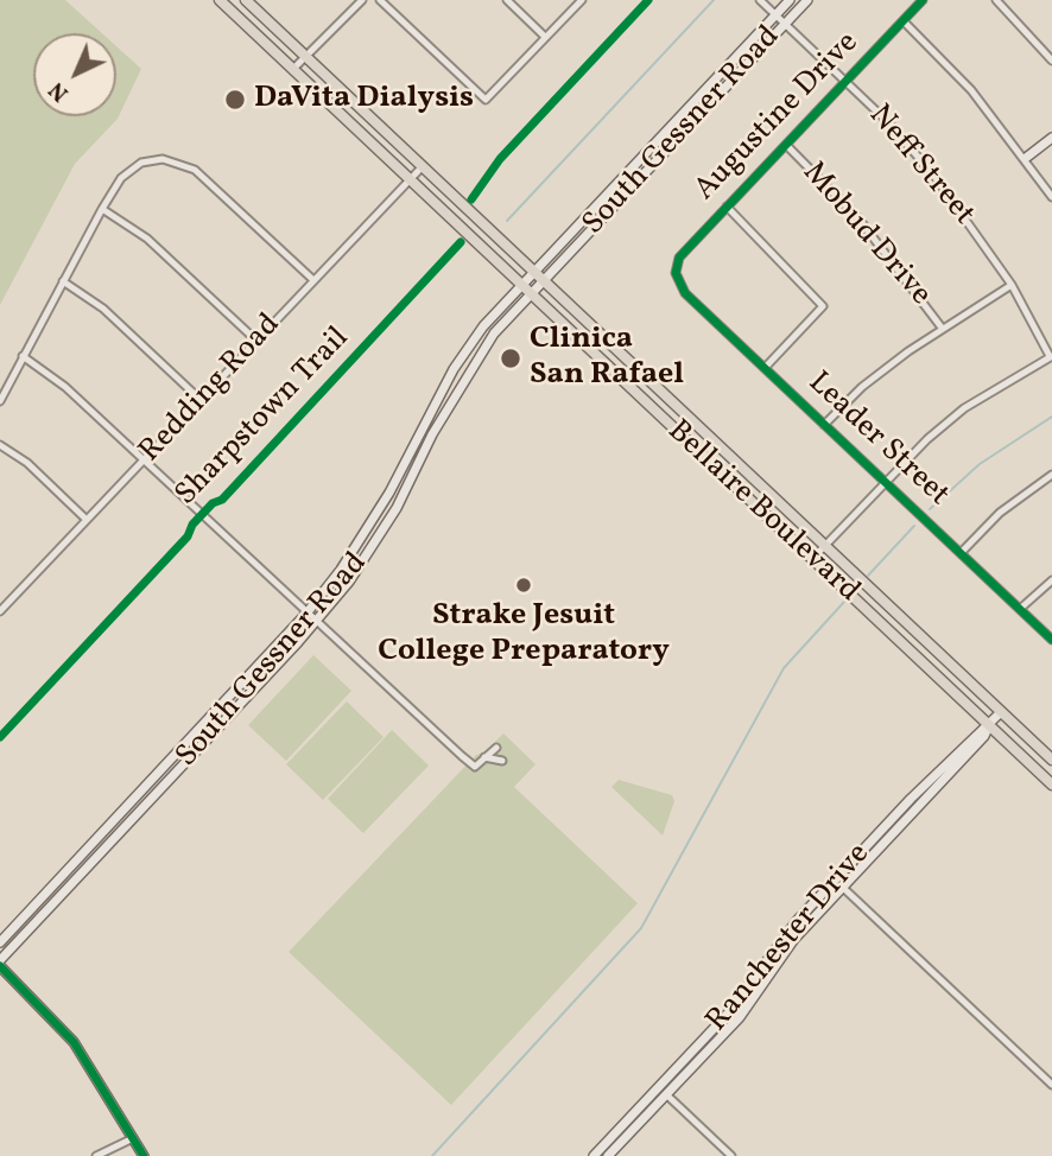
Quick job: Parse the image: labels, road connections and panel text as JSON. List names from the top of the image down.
{
  "streets": {
    "main road": ["South Gessner Road", "Bellaire Boulevard", "Ranchester Drive"],
    "street": [
      "Augustine Drive",
      "Neff Street",
      "Mobud Drive",
      "Redding Road",
      "Leader Street"
    ],
    "cycle path": ["Sharpstown Trail"]
  },
  "crossings": [
    ["Augustine Drive", "Neff Street"],
    ["Augustine Drive", "Mobud Drive"],
    ["Augustine Drive", "Leader Street"],
    ["South Gessner Road", "Neff Street"],
    ["South Gessner Road", "Bellaire Boulevard"],
    ["Redding Road", "Bellaire Boulevard"],
    ["Bellaire Boulevard", "Ranchester Drive"]
  ],
  "places": ["DaVita Dialysis", "Clinica San Rafael", "Strake Jesuit College Preparatory"],
  "north": "bottom left"
}
